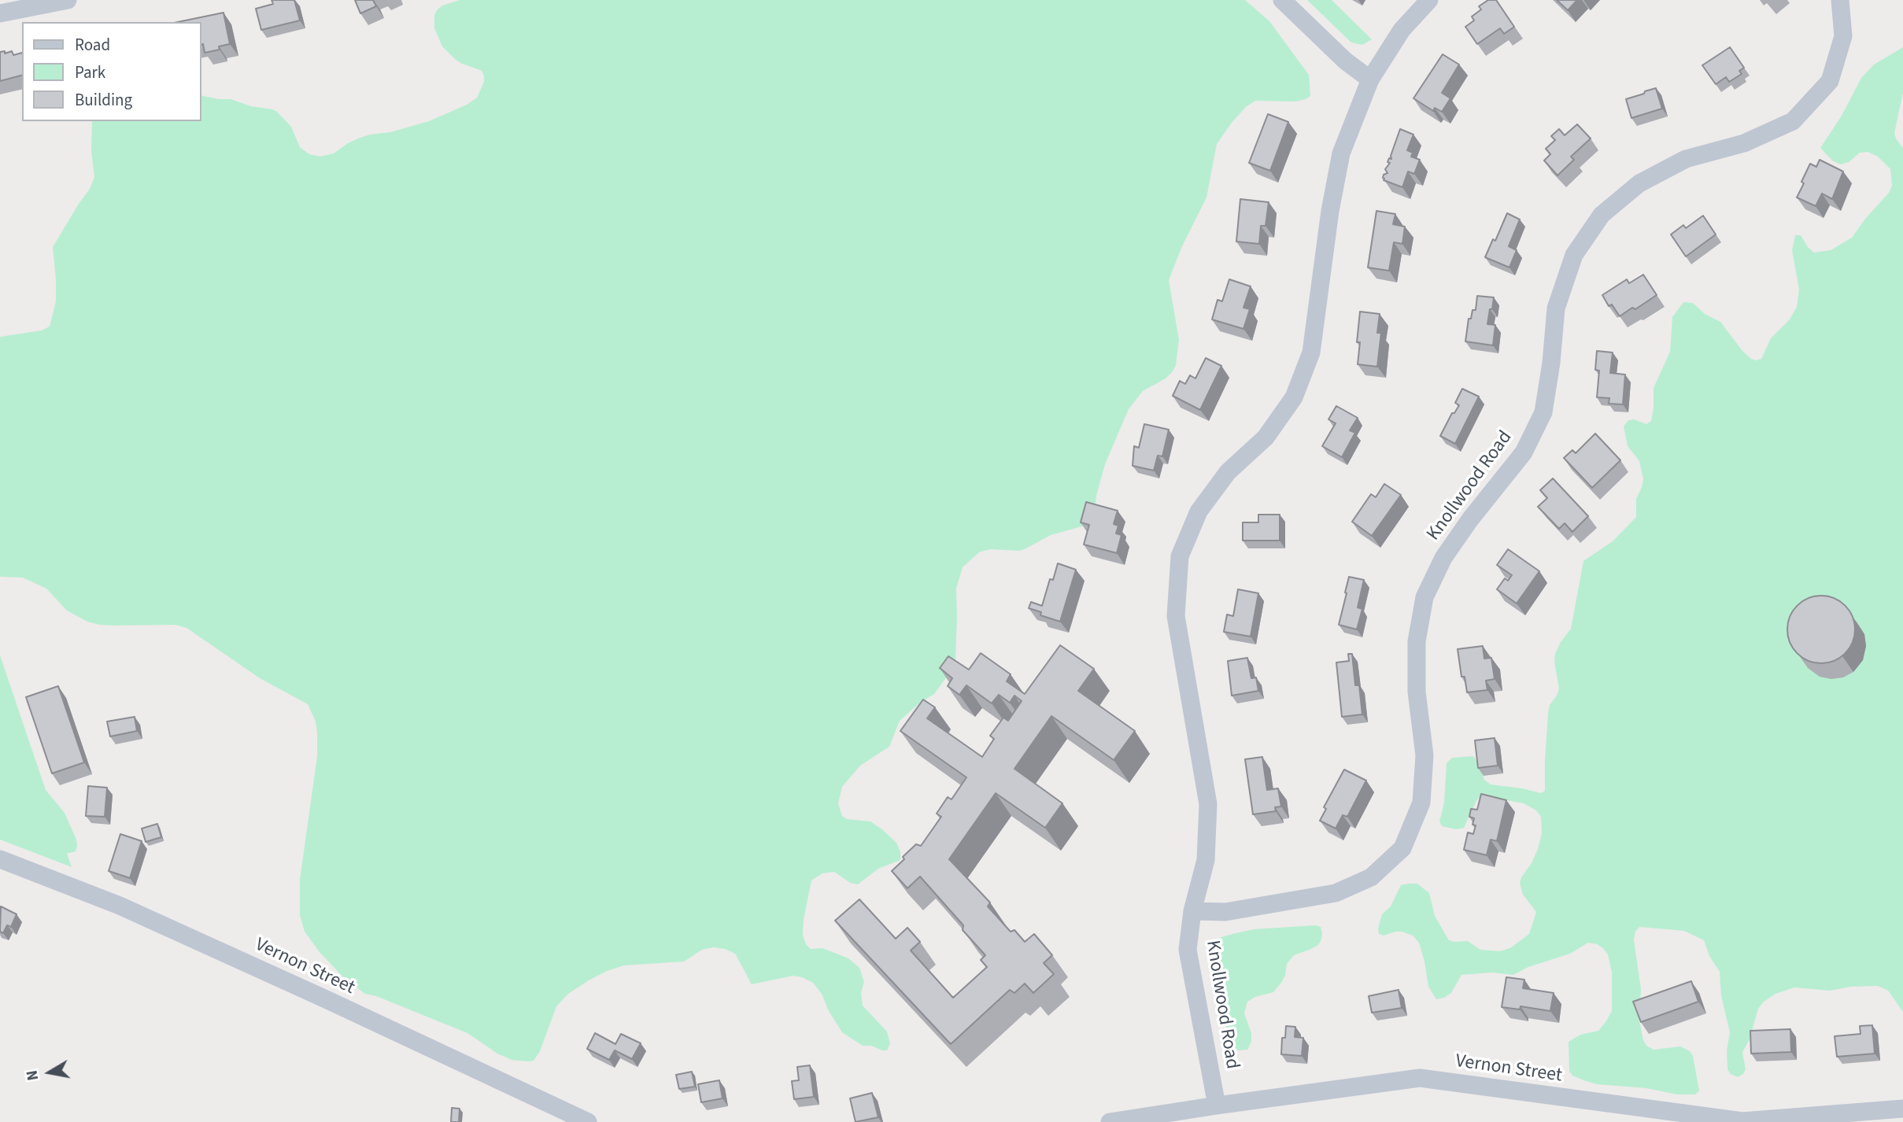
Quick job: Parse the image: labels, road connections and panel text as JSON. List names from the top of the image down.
{
  "streets": {
    "street": ["Knollwood Road", "Vernon Street"]
  },
  "crossings": [
    ["Knollwood Road", "Vernon Street"]
  ],
  "legend": ["Road", "Park", "Building"],
  "north": "left"
}
